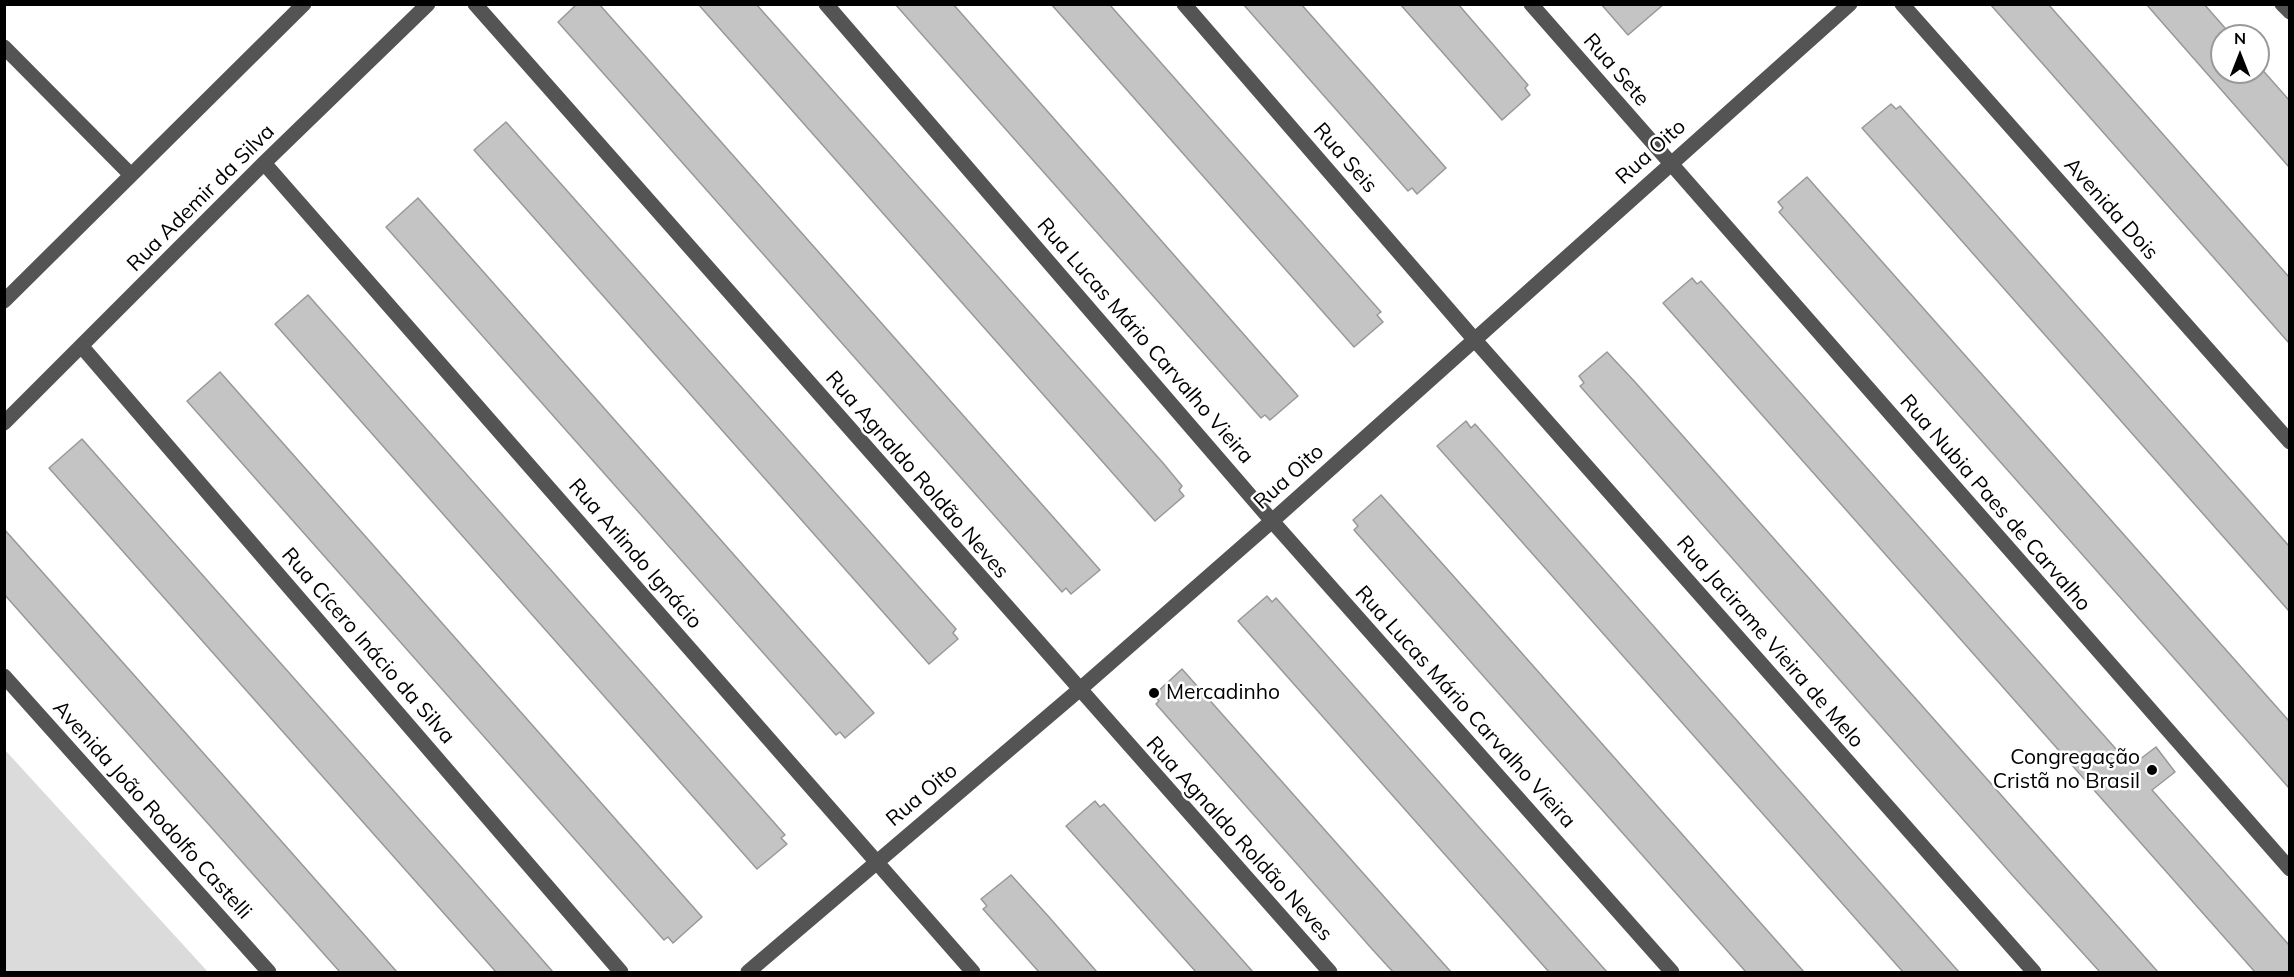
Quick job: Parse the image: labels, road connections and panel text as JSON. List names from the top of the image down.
{
  "streets": {
    "street": [
      "Rua Sete",
      "Rua Oito",
      "Rua Seis",
      "Rua Ademir da Silva",
      "Avenida Dois",
      "Rua Lucas Mário Carvalho Vieira",
      "Rua Agnaldo Roldão Neves",
      "Rua Nubia Paes de Carvalho",
      "Rua Arlindo Ignácio",
      "Rua Jacirame Vieira de Melo",
      "Rua Cícero Inácio da Silva",
      "Avenida João Rodolfo Castelli"
    ]
  },
  "crossings": [
    ["Rua Sete", "Rua Oito"],
    ["Rua Sete", "Rua Nubia Paes de Carvalho"],
    ["Rua Oito", "Rua Seis"],
    ["Rua Oito", "Rua Lucas Mário Carvalho Vieira"],
    ["Rua Oito", "Rua Agnaldo Roldão Neves"],
    ["Rua Oito", "Rua Nubia Paes de Carvalho"],
    ["Rua Oito", "Rua Arlindo Ignácio"],
    ["Rua Oito", "Rua Jacirame Vieira de Melo"],
    ["Rua Seis", "Rua Jacirame Vieira de Melo"],
    ["Rua Ademir da Silva", "Rua Arlindo Ignácio"],
    ["Rua Ademir da Silva", "Rua Cícero Inácio da Silva"]
  ],
  "places": ["Mercadinho", "Congregação Cristã no Brasil"],
  "north": "top"
}
